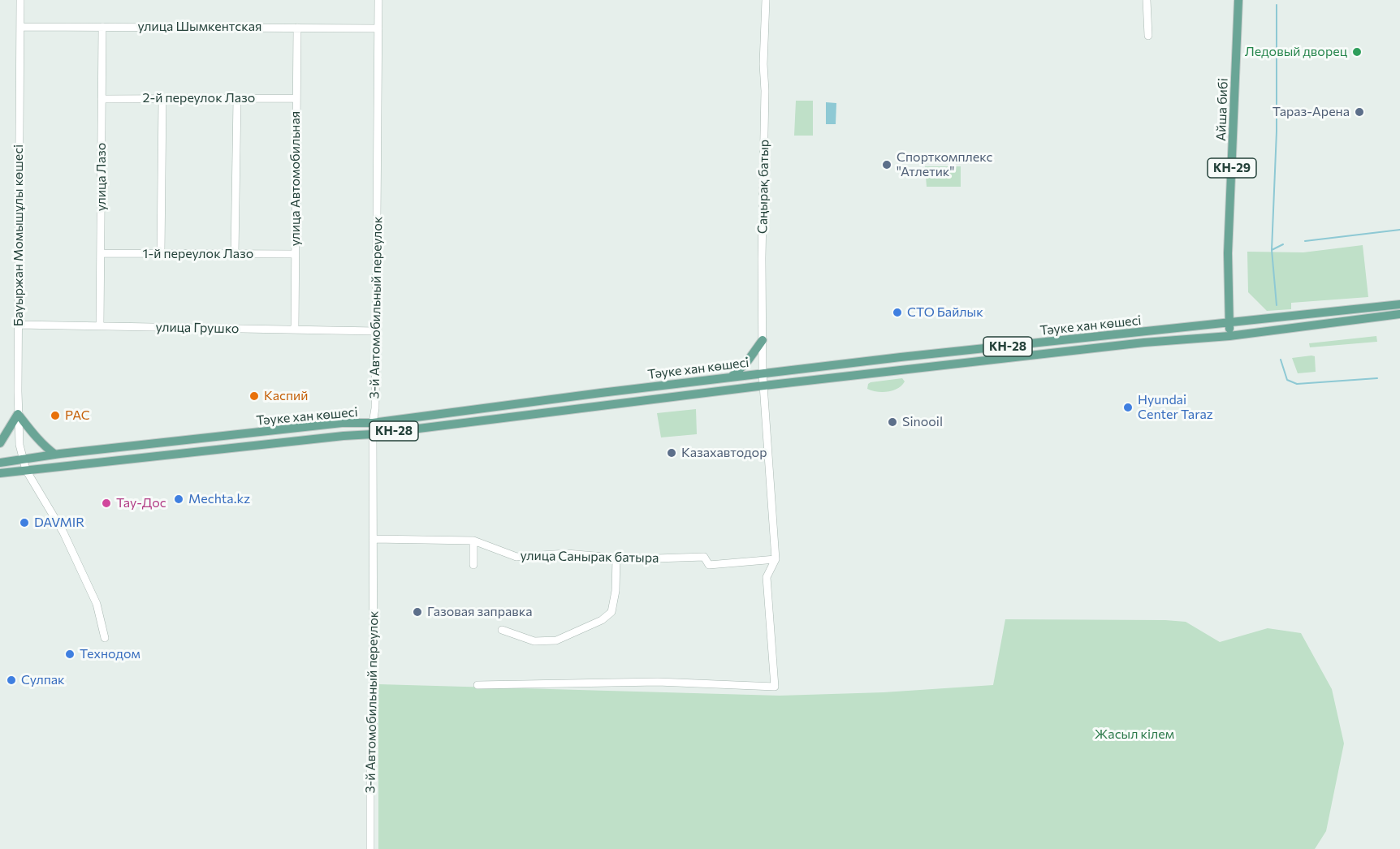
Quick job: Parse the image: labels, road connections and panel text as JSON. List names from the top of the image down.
{
  "streets": {
    "main road": [
      "Айша бибі",
      "КН-29",
      "Тәуке хан көшесі",
      "КН-28"
    ],
    "street": [
      "улица Шымкентская",
      "2-й переулок Лазо",
      "улица Лазо",
      "улица Автомобильная",
      "Саңырақ батыр",
      "Бауыржан Момышұлы көшесі",
      "1-й переулок Лазо",
      "3-й Автомобильный переулок",
      "улица Грушко",
      "улица Санырак батыра"
    ]
  },
  "crossings": [
    ["улица Шымкентская", "улица Лазо"],
    ["улица Шымкентская", "улица Автомобильная"],
    ["улица Шымкентская", "Бауыржан Момышұлы көшесі"],
    ["улица Шымкентская", "3-й Автомобильный переулок"],
    ["2-й переулок Лазо", "улица Лазо"],
    ["2-й переулок Лазо", "улица Автомобильная"],
    ["Айша бибі", "Тәуке хан көшесі"],
    ["улица Лазо", "1-й переулок Лазо"],
    ["улица Лазо", "улица Грушко"],
    ["улица Автомобильная", "1-й переулок Лазо"],
    ["улица Автомобильная", "улица Грушко"],
    ["Саңырақ батыр", "Тәуке хан көшесі"],
    ["Саңырақ батыр", "улица Санырак батыра"],
    ["Бауыржан Момышұлы көшесі", "Тәуке хан көшесі"],
    ["Бауыржан Момышұлы көшесі", "улица Грушко"],
    ["3-й Автомобильный переулок", "Тәуке хан көшесі"],
    ["3-й Автомобильный переулок", "улица Грушко"],
    ["3-й Автомобильный переулок", "улица Санырак батыра"]
  ],
  "parks": ["Жасыл кілем"],
  "places": [
    "Ледовый дворец",
    "Тараз-Арена",
    "Спорткомплекс \"Атлетик\"",
    "СТО Байлык",
    "Каспий",
    "Hyundai Center Taraz",
    "РАС",
    "Sinooil",
    "Казахавтодор",
    "Mechta.kz",
    "Тау-Дос",
    "DAVMIR",
    "Газовая заправка",
    "Технодом",
    "Сулпак"
  ]
}
